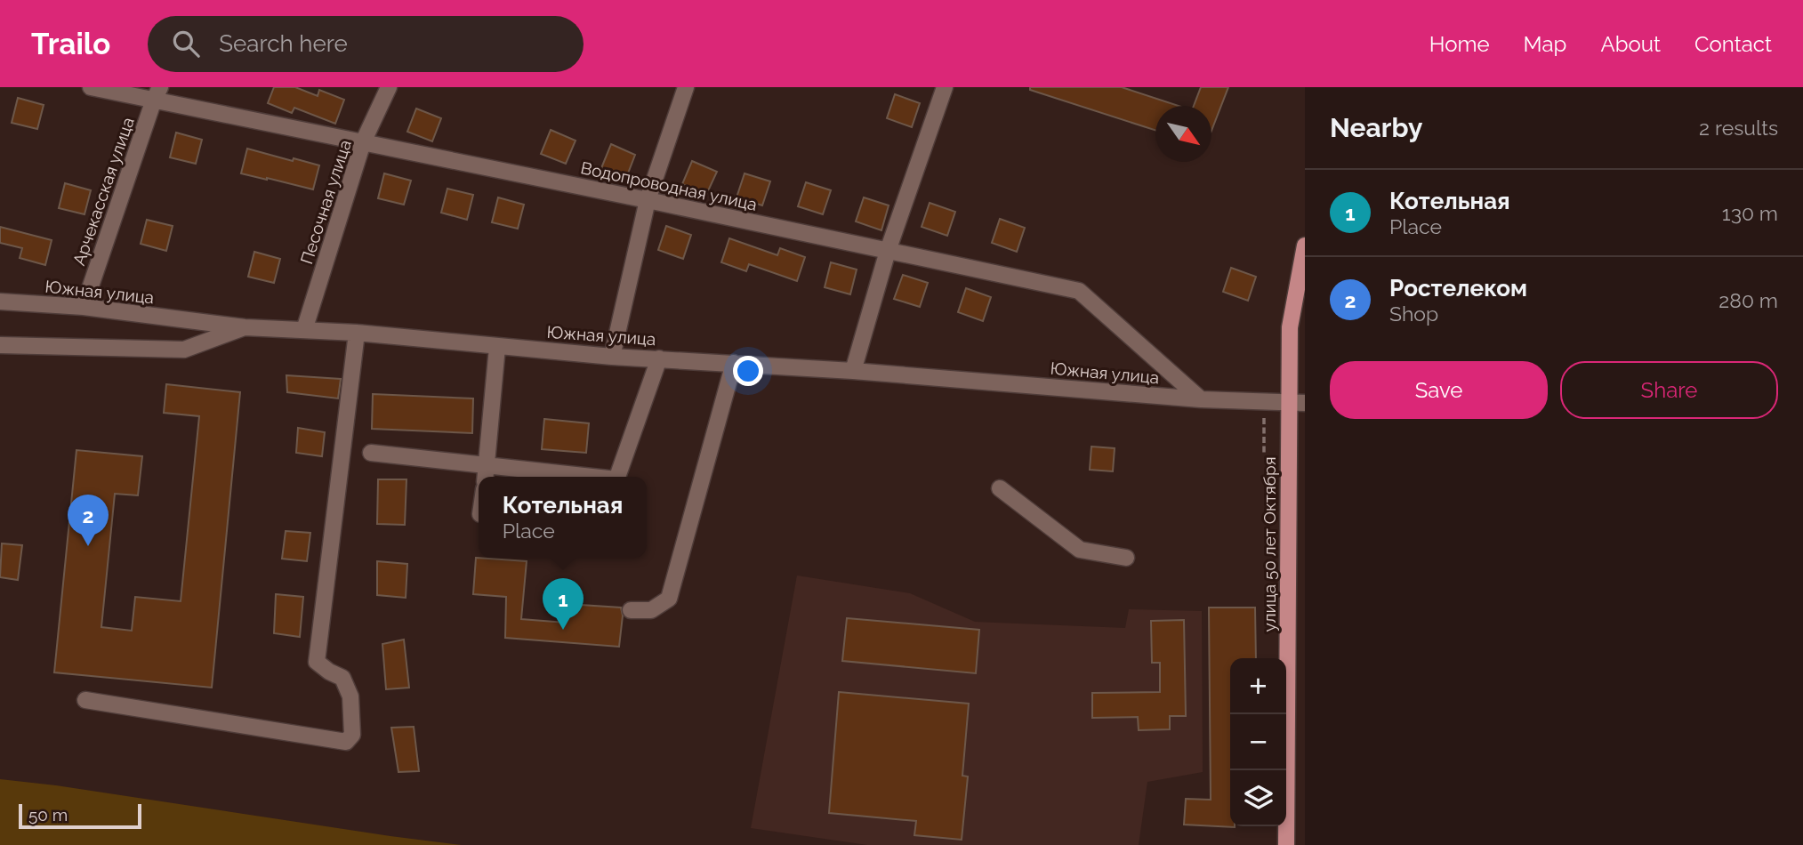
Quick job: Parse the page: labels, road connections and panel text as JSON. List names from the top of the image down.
{
  "streets": {
    "main road": ["улица 50 лет Октября"],
    "street": [
      "Водопроводная улица",
      "Арчекасская улица",
      "Песочная улица",
      "Южная улица"
    ]
  },
  "crossings": [
    ["Водопроводная улица", "Арчекасская улица"],
    ["Водопроводная улица", "Песочная улица"],
    ["Водопроводная улица", "Южная улица"],
    ["Арчекасская улица", "Южная улица"],
    ["Песочная улица", "Южная улица"],
    ["Южная улица", "улица 50 лет Октября"]
  ],
  "scale_bar": "50 m",
  "north": "bottom right",
  "page": {
    "header": "Trailo",
    "search": "Search here",
    "nav": [
      "Home",
      "Map",
      "About",
      "Contact"
    ],
    "heading": ["Nearby", "2 results"],
    "list": [
      {
        "mark": "1",
        "name": "Котельная",
        "note": "Place",
        "value": "130 m"
      },
      {
        "mark": "2",
        "name": "Ростелеком",
        "note": "Shop",
        "value": "280 m"
      }
    ],
    "buttons": ["Save", "Share"],
    "popup": ["Котельная", "Place"],
    "pins": ["2", "1"],
    "map_buttons": ["+", "−"],
    "scale": "50 m"
  }
}
